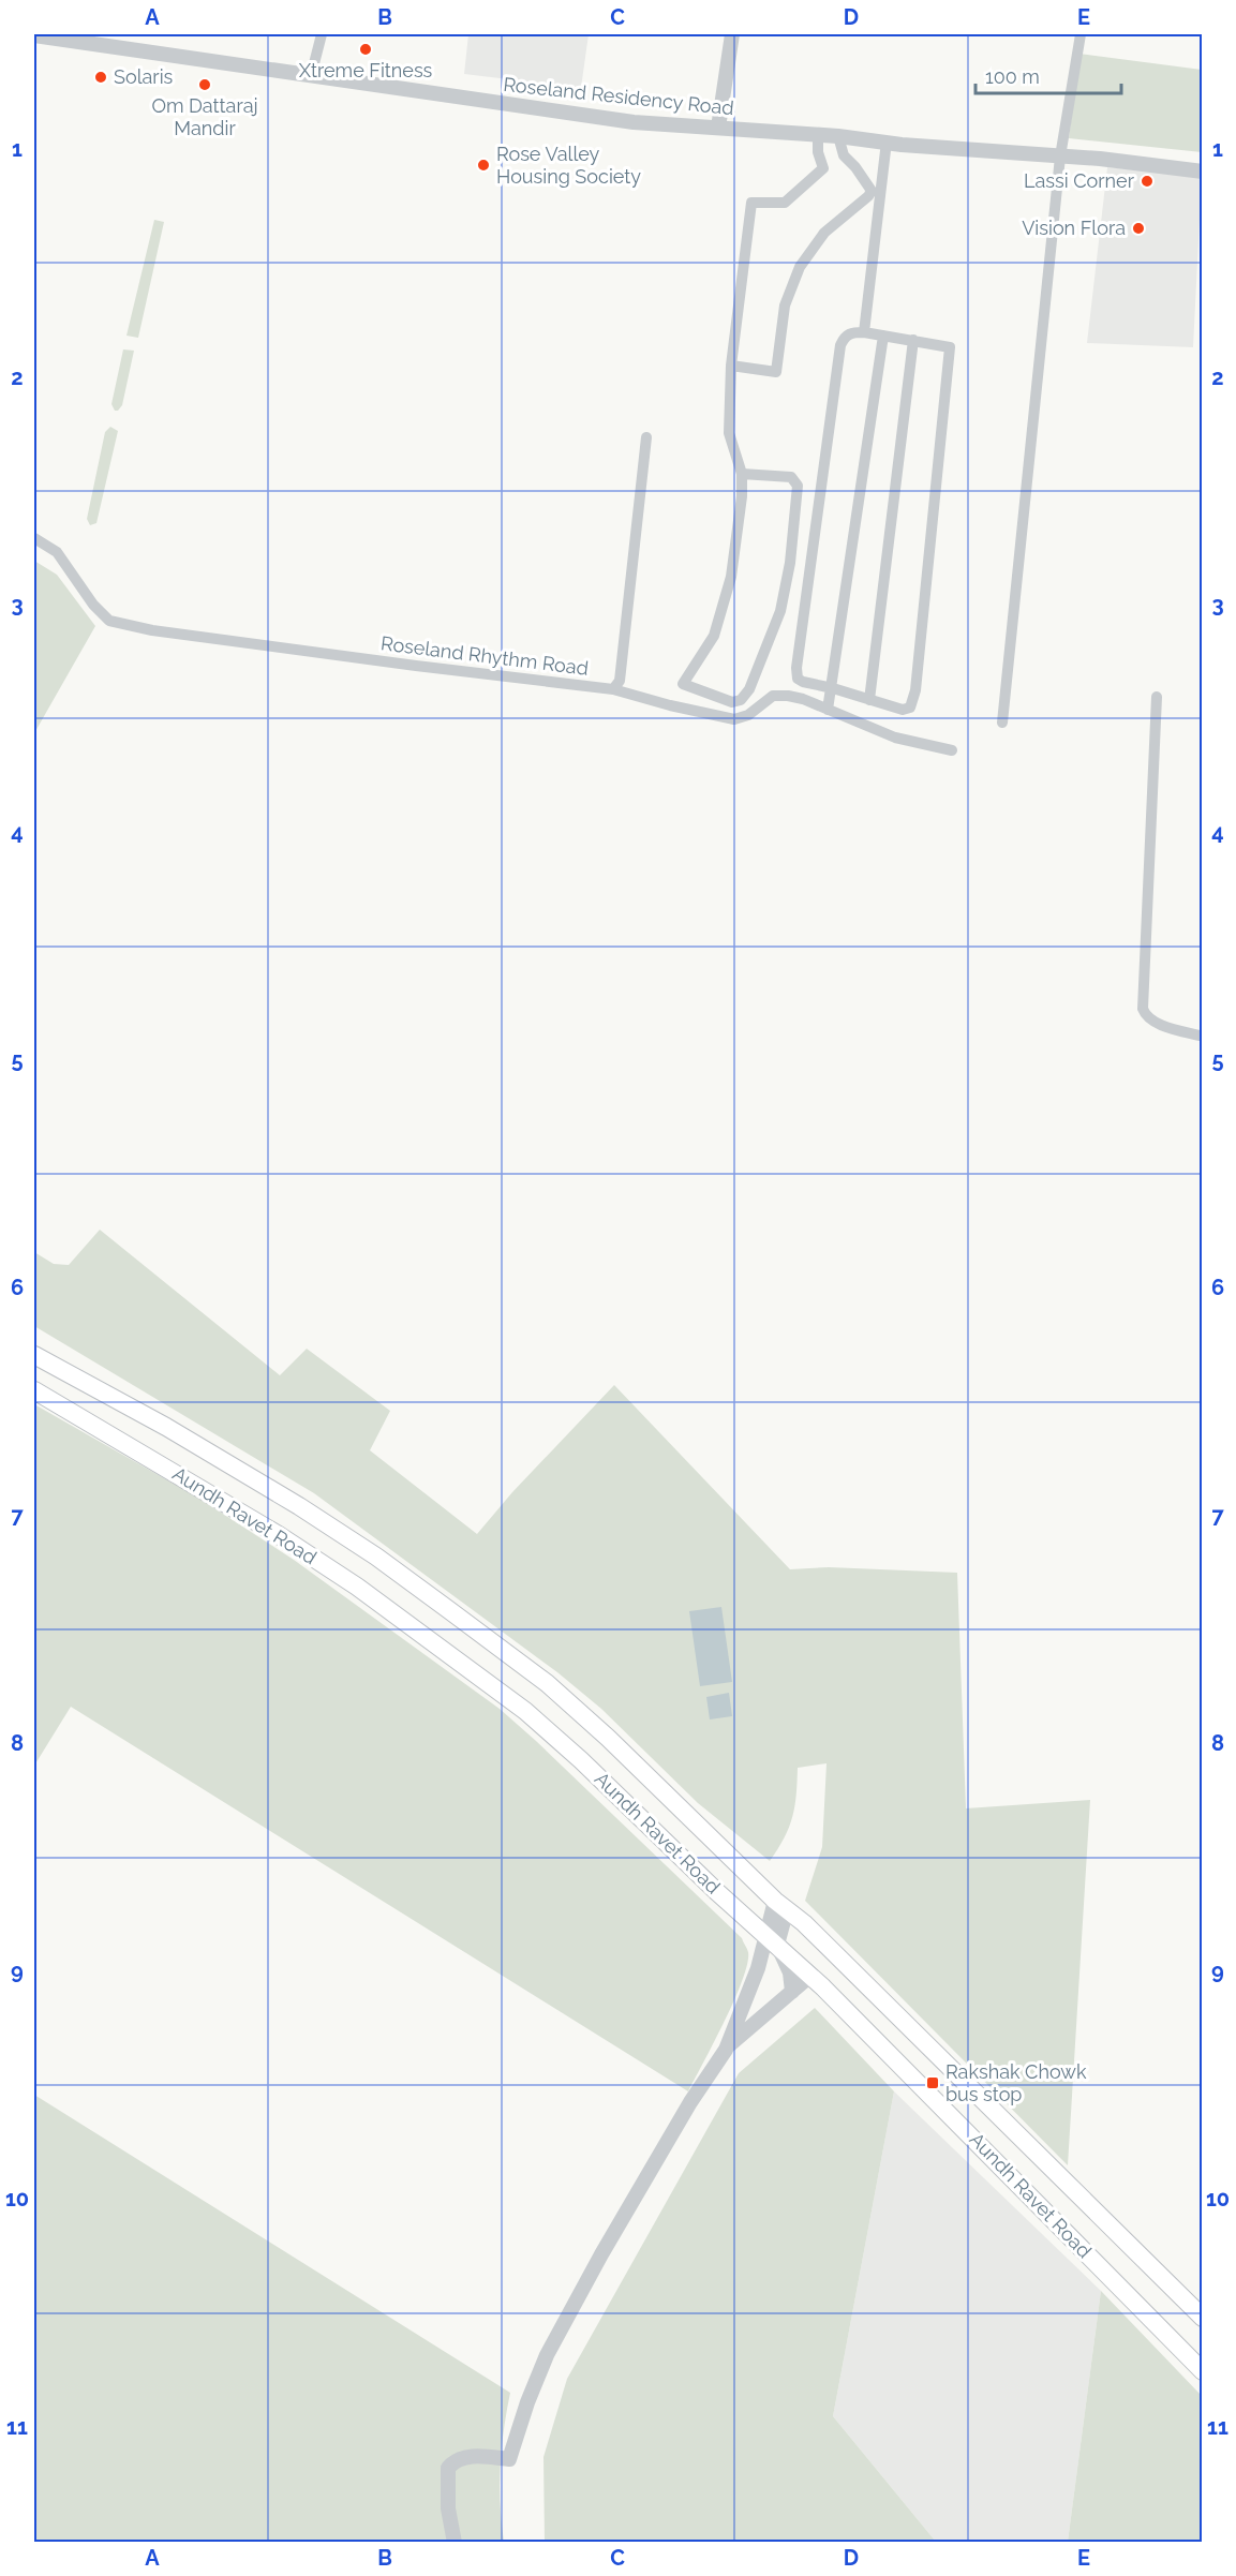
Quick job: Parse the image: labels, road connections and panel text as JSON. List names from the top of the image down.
{
  "streets": {
    "main road": ["Aundh Ravet Road"],
    "street": ["Roseland Residency Road", "Roseland Rhythm Road"]
  },
  "places": {
    "other": [
      "Xtreme Fitness",
      "Solaris",
      "Om Dattaraj Mandir",
      "Rose Valley Housing Society",
      "Lassi Corner",
      "Vision Flora"
    ],
    "transit": ["Rakshak Chowk bus stop"]
  },
  "scale_bar": "100 m",
  "grid": {
    "columns": [
      "A",
      "B",
      "C",
      "D",
      "E"
    ],
    "rows": [
      "1",
      "2",
      "3",
      "4",
      "5",
      "6",
      "7",
      "8",
      "9",
      "10",
      "11"
    ]
  }
}
